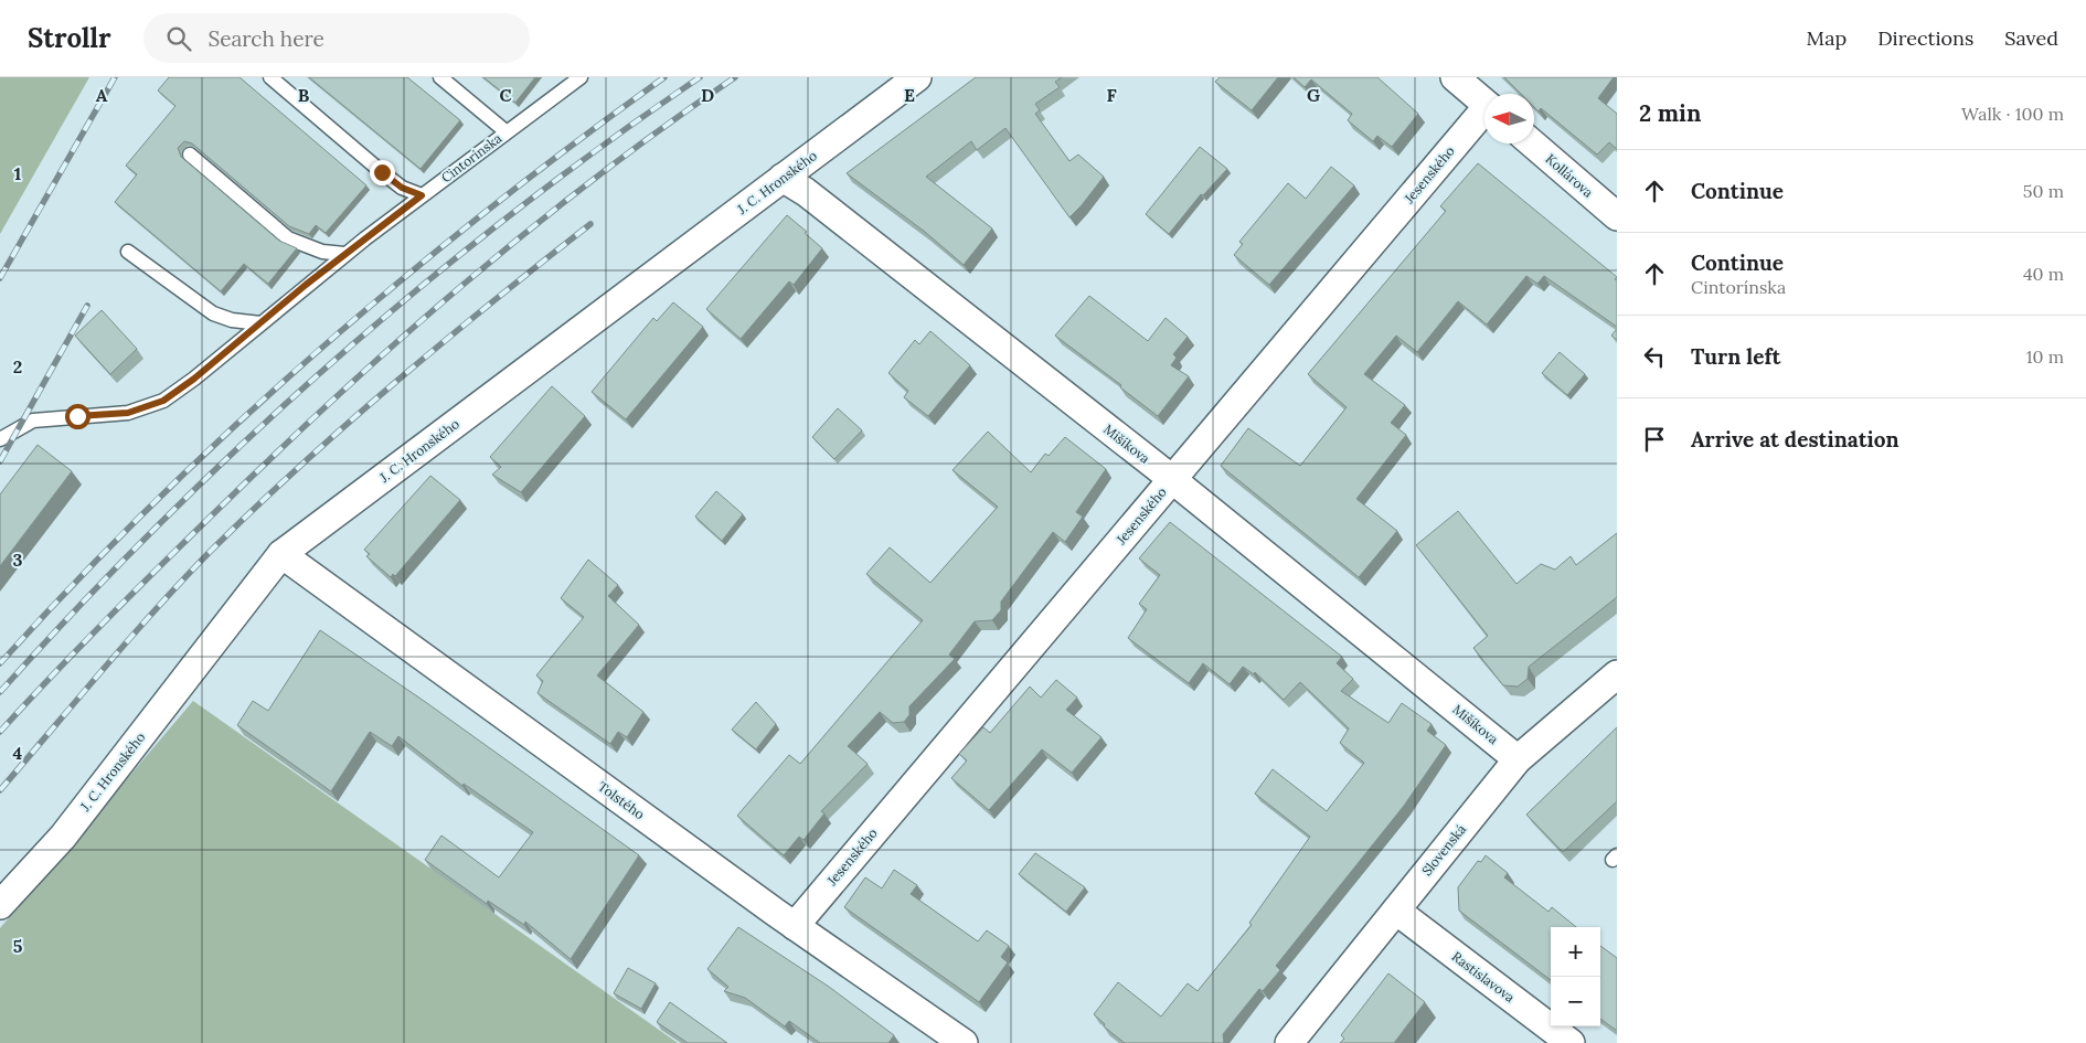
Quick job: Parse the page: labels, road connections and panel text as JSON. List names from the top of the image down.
{
  "streets": {
    "street": [
      "Jesenského",
      "Kollárova",
      "J. C. Hronského",
      "Mišíkova",
      "Tolstého",
      "Slovenská",
      "Rastislavova"
    ],
    "lane": ["Cintorínska"]
  },
  "crossings": [
    ["Jesenského", "Mišíkova"],
    ["Jesenského", "Tolstého"],
    ["J. C. Hronského", "Mišíkova"],
    ["J. C. Hronského", "Tolstého"],
    ["Mišíkova", "Slovenská"],
    ["Slovenská", "Rastislavova"]
  ],
  "north": "left",
  "page": {
    "header": "Strollr",
    "search": "Search here",
    "nav": ["Map", "Directions", "Saved"],
    "heading": ["2 min", "Walk · 100 m"],
    "list": [
      ["Continue", "50 m"],
      ["Continue", "Cintorínska", "40 m"],
      ["Turn left", "10 m"],
      "Arrive at destination"
    ],
    "map_buttons": ["+", "−"]
  },
  "grid": {
    "columns": [
      "A",
      "B",
      "C",
      "D",
      "E",
      "F",
      "G"
    ],
    "rows": [
      "1",
      "2",
      "3",
      "4",
      "5"
    ]
  }
}
